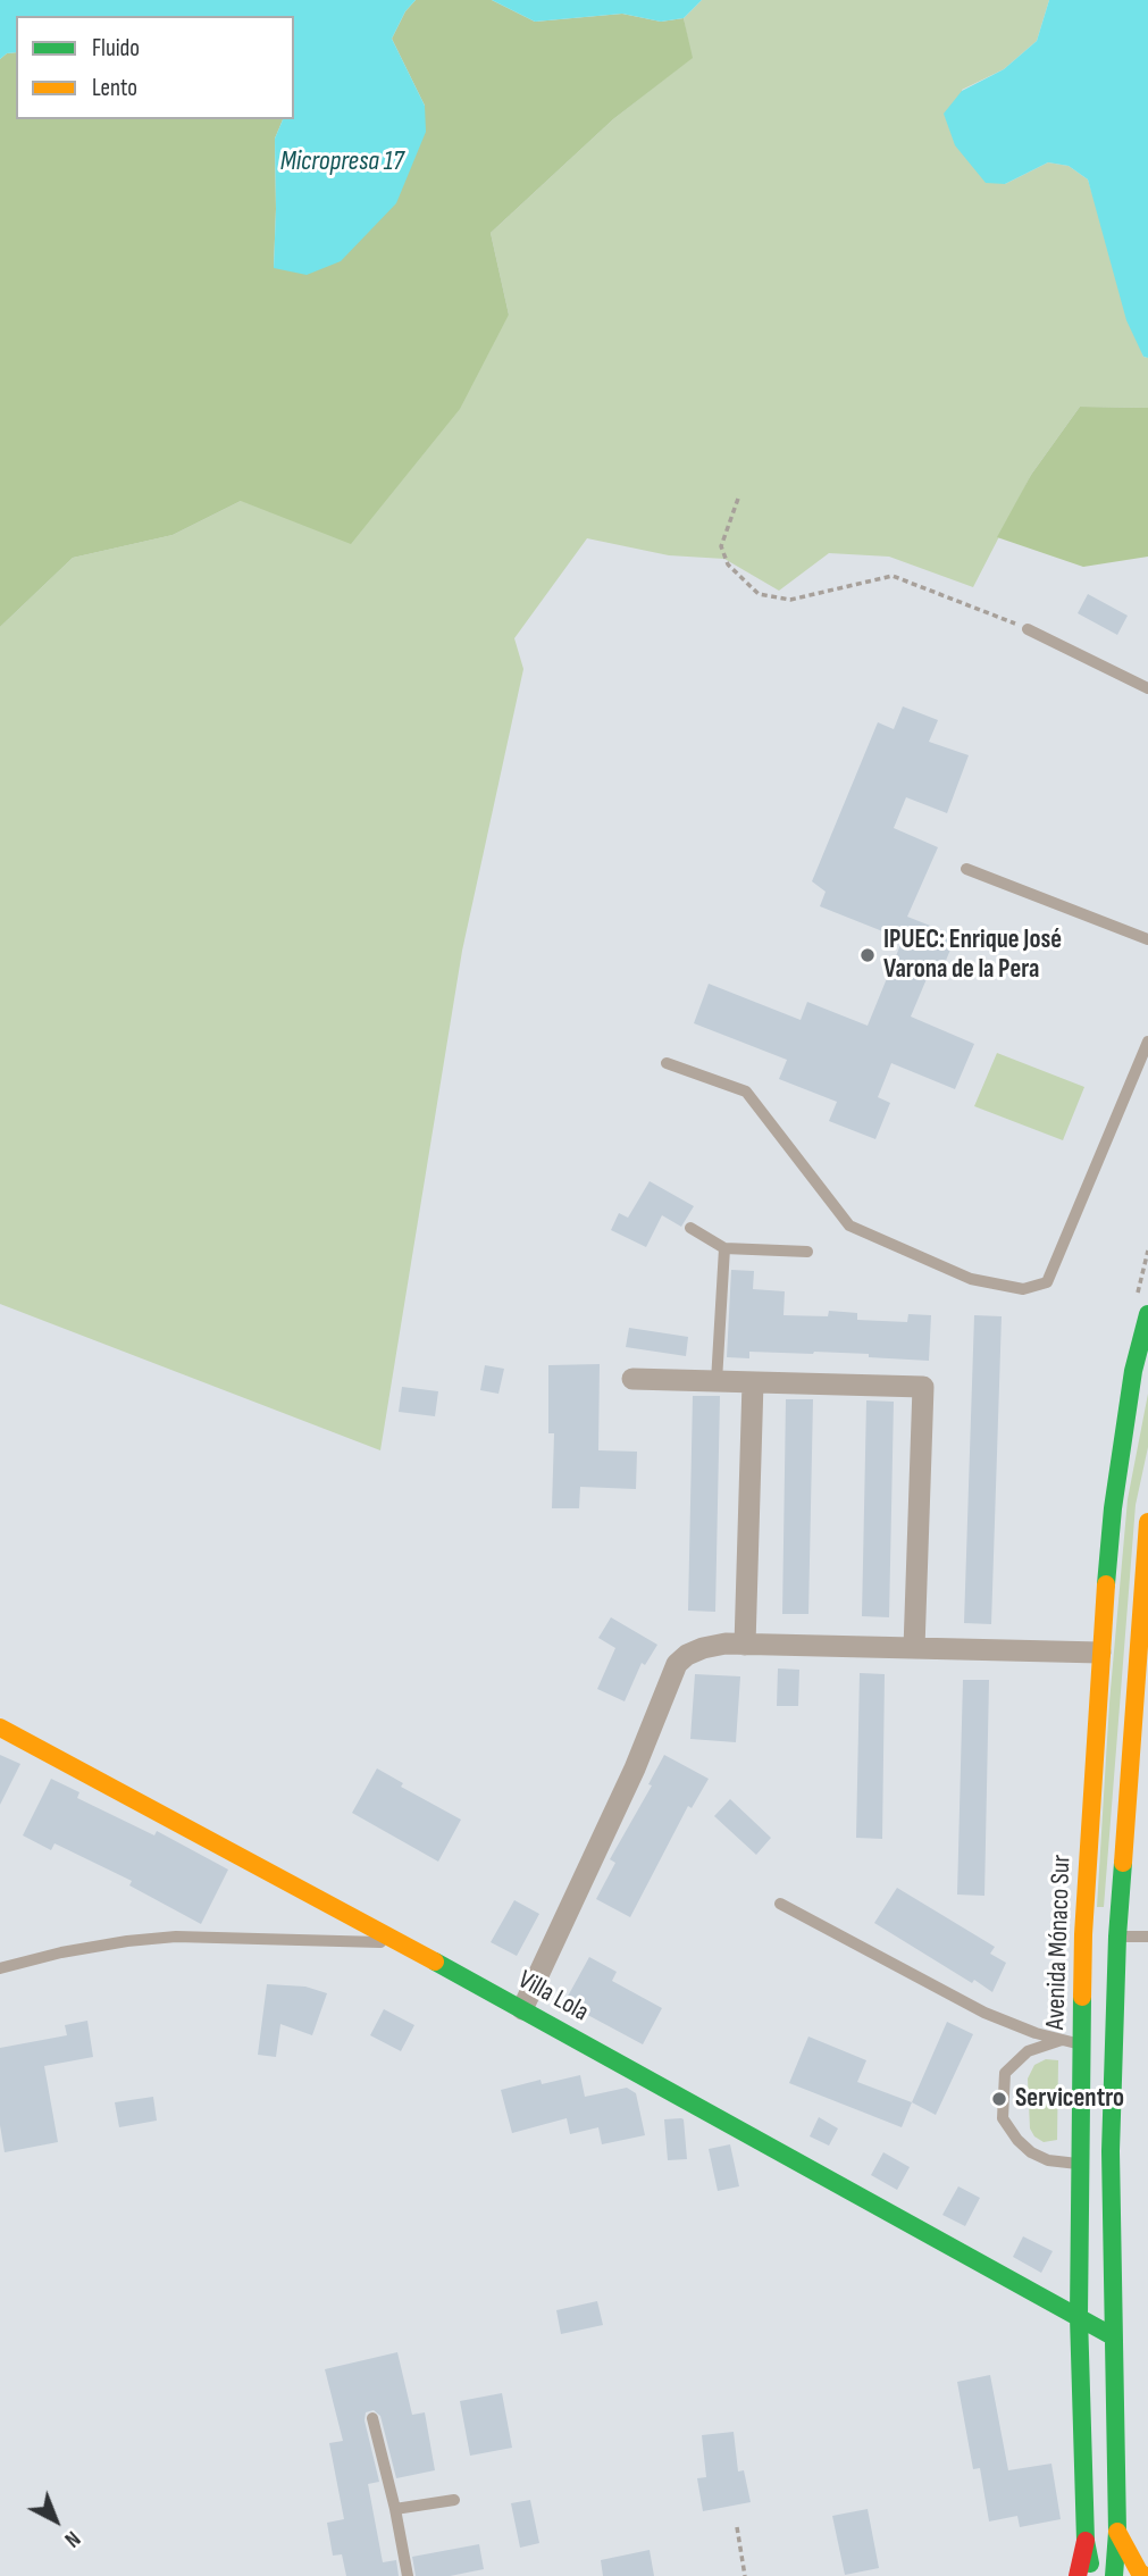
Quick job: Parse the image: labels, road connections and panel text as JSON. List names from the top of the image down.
{
  "streets": {
    "main road": ["Avenida Mónaco Sur", "Villa Lola"]
  },
  "crossings": [
    ["Avenida Mónaco Sur", "Villa Lola"]
  ],
  "water": ["Micropresa 17"],
  "places": ["IPUEC: Enrique José Varona de la Pera", "Servicentro"],
  "legend": ["Fluido", "Lento"],
  "north": "bottom right"
}
